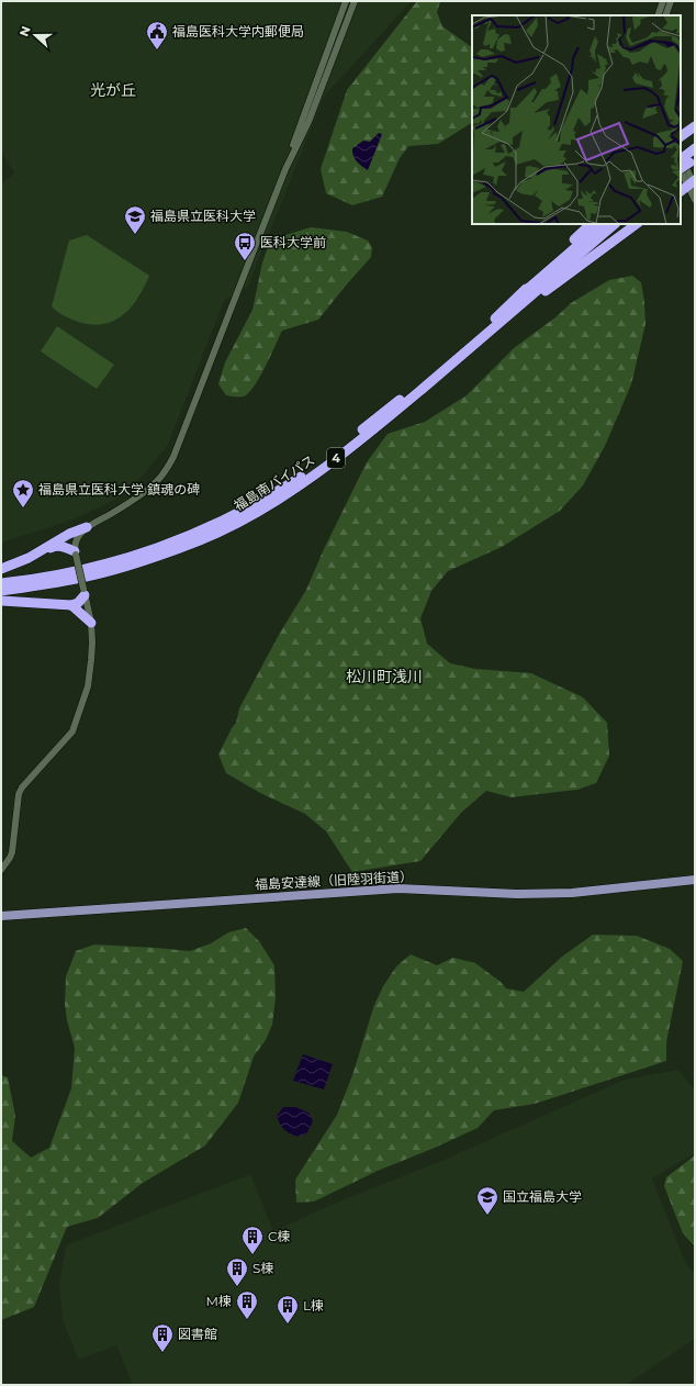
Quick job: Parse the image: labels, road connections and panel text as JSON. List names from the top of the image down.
{
  "streets": {
    "highway": ["4", "福島南バイパス"],
    "main road": ["福島安達線（旧陸羽街道）"]
  },
  "districts": ["光が丘", "松川町浅川"],
  "places": {
    "public building": ["福島医科大学内郵便局"],
    "school or university": ["福島県立医科大学", "国立福島大学"],
    "bus stop": ["医科大学前"],
    "place": ["福島県立医科大学 鎮魂の碑"],
    "building": [
      "C棟",
      "S棟",
      "M棟",
      "L棟",
      "図書館"
    ]
  },
  "north": "left"
}
